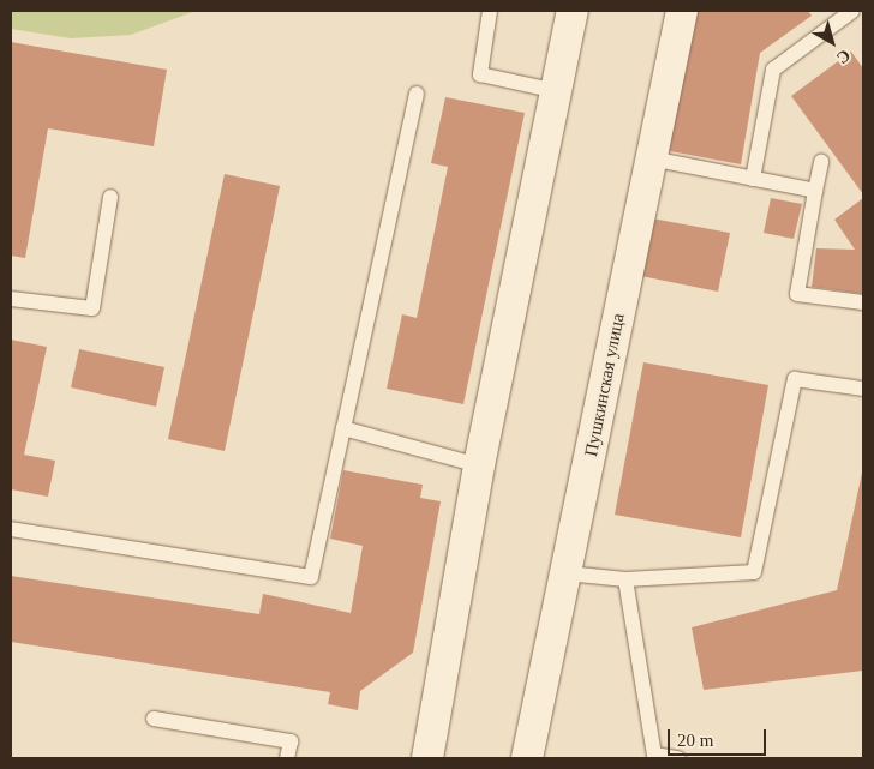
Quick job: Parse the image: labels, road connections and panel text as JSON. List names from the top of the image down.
{
  "streets": {
    "street": ["Пушкинская улица"]
  },
  "scale_bar": "20 m",
  "north": "bottom right"
}
